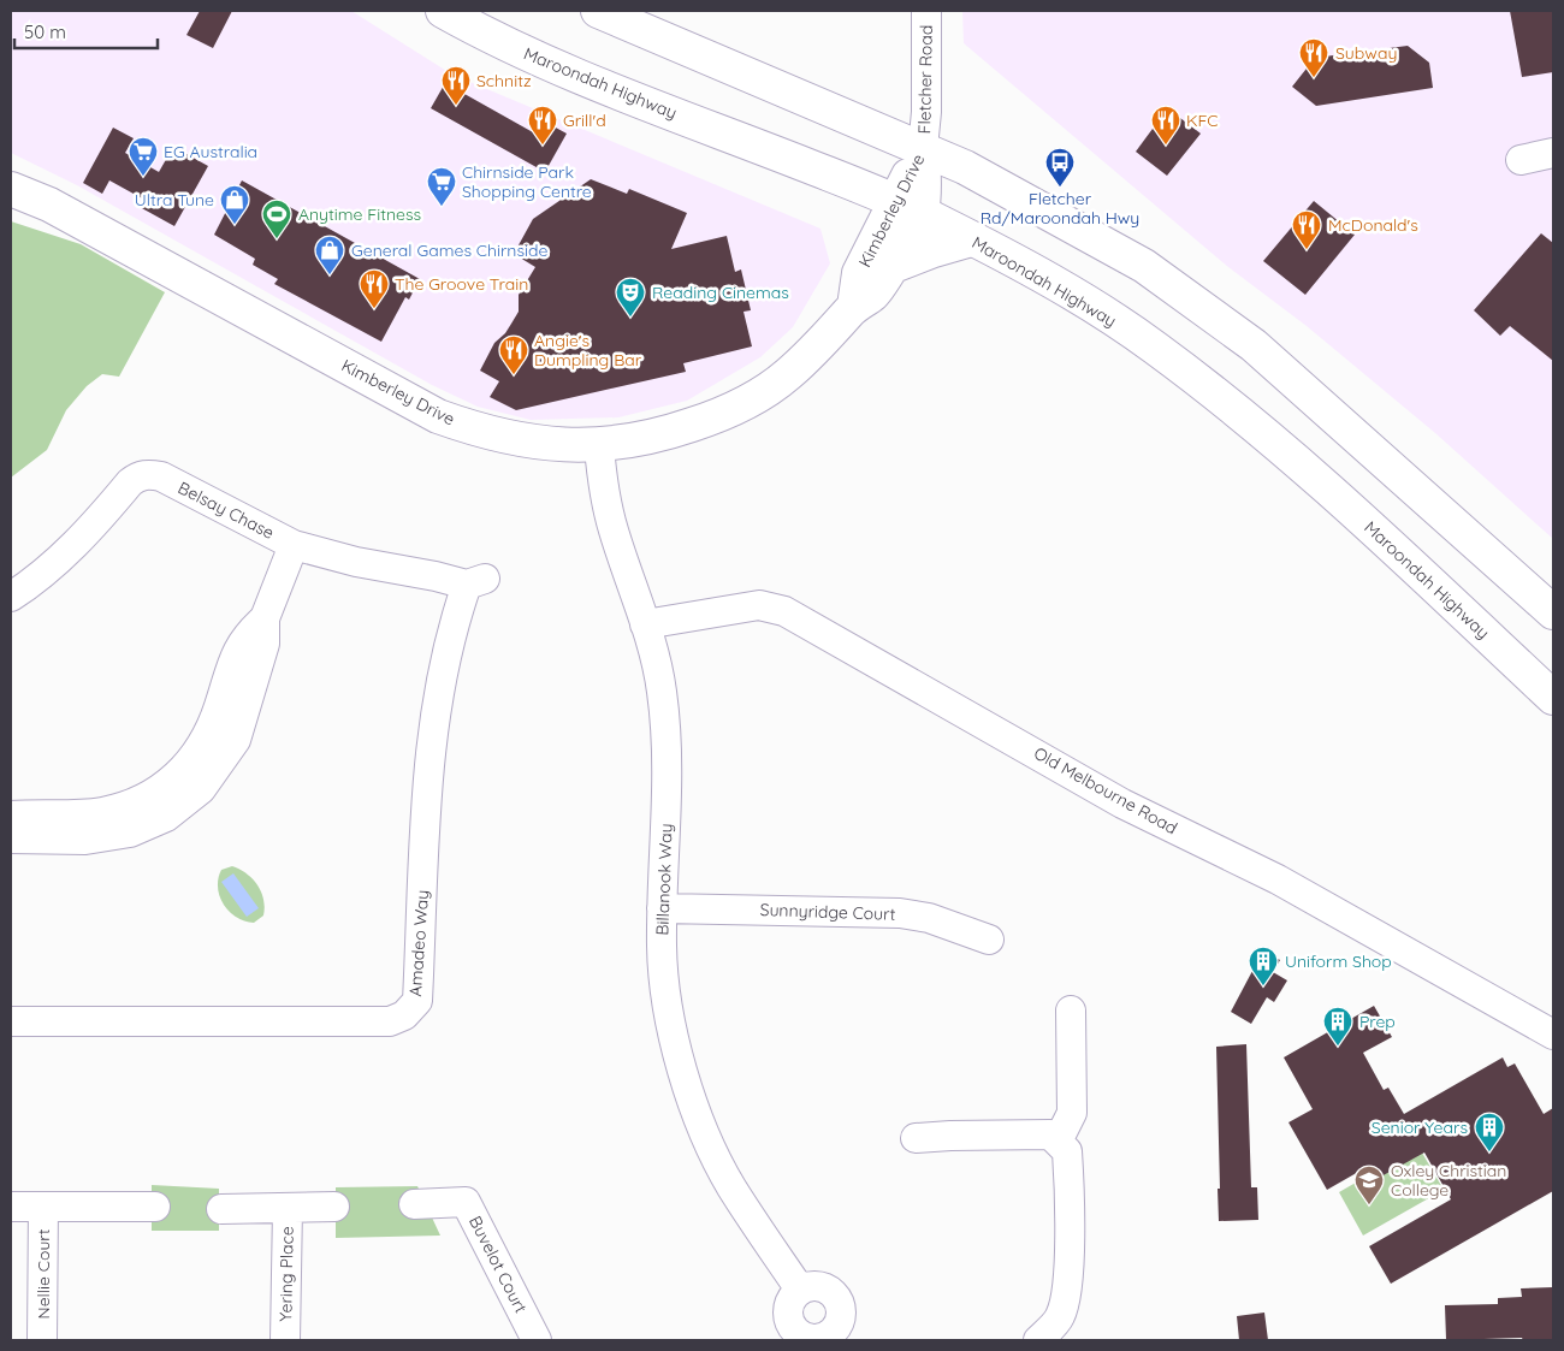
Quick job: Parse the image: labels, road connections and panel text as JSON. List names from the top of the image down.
{
  "streets": {
    "main road": ["Maroondah Highway", "Kimberley Drive"],
    "street": [
      "Fletcher Road",
      "Belsay Chase",
      "Old Melbourne Road",
      "Billanook Way",
      "Sunnyridge Court",
      "Amadeo Way",
      "Buvelot Court",
      "Nellie Court",
      "Yering Place"
    ]
  },
  "crossings": [
    ["Fletcher Road", "Kimberley Drive"],
    ["Maroondah Highway", "Kimberley Drive"],
    ["Kimberley Drive", "Billanook Way"],
    ["Belsay Chase", "Amadeo Way"],
    ["Old Melbourne Road", "Billanook Way"],
    ["Billanook Way", "Sunnyridge Court"]
  ],
  "places": {
    "restaurant": [
      "Subway",
      "Schnitz",
      "Grill'd",
      "KFC",
      "McDonald's",
      "The Groove Train",
      "Angie's Dumpling Bar"
    ],
    "supermarket": ["EG Australia", "Chirnside Park Shopping Centre"],
    "bus stop": ["Fletcher Rd/Maroondah Hwy"],
    "shop": ["Ultra Tune", "General Games Chirnside"],
    "sports": ["Anytime Fitness"],
    "theatre": ["Reading Cinemas"],
    "building": ["Uniform Shop", "Prep", "Senior Years"],
    "school or university": ["Oxley Christian College"]
  },
  "scale_bar": "50 m"
}
